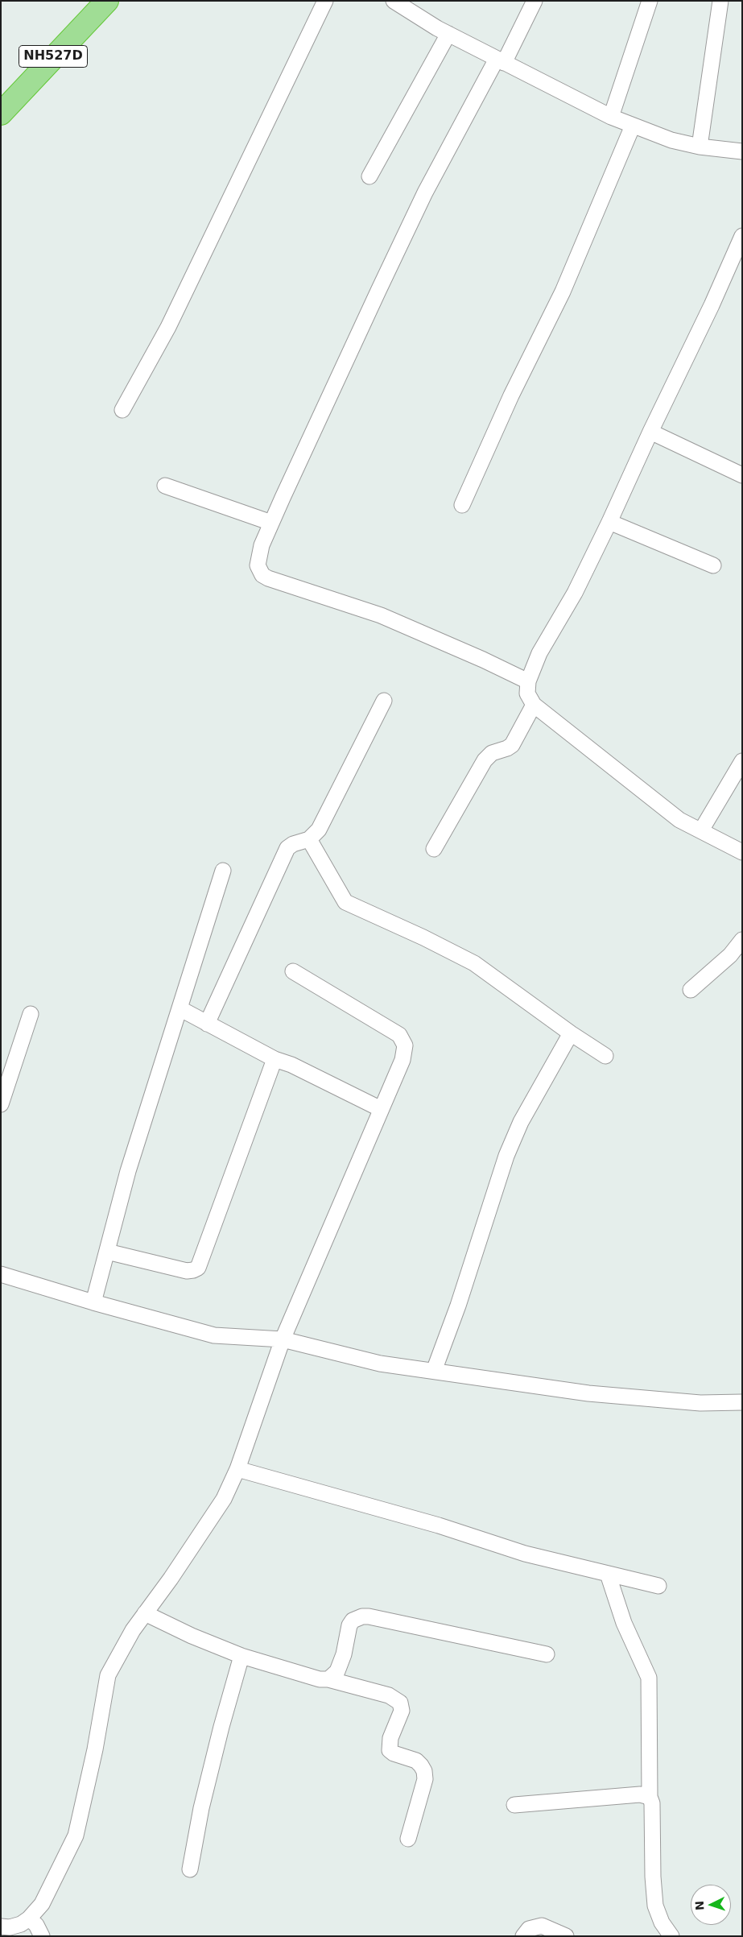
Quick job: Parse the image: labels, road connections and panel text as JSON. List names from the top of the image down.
{
  "streets": {
    "highway": ["NH527D"]
  },
  "north": "left"
}
